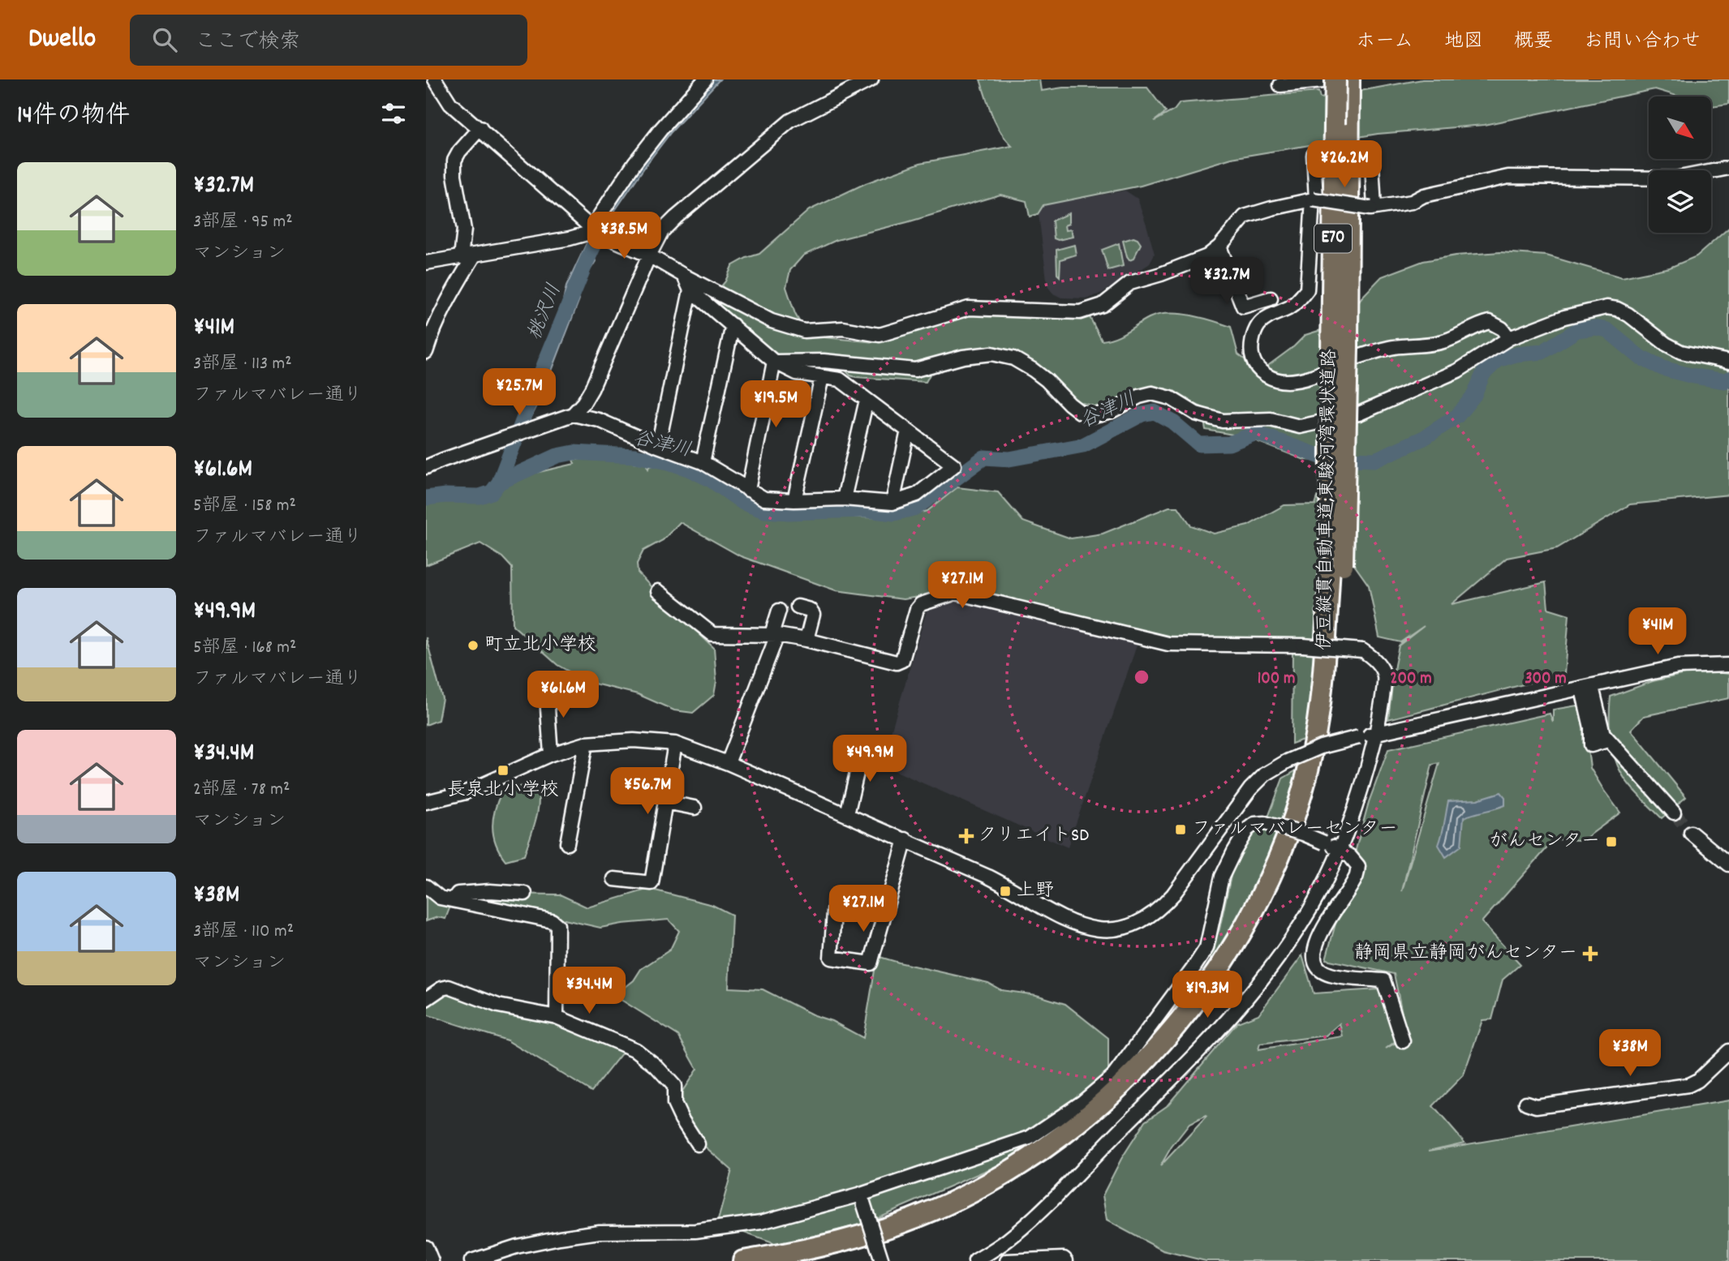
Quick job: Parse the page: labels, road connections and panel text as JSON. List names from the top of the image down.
{
  "streets": {
    "highway": ["E70", "伊豆縦貫自動車道;東駿河湾環状道路"]
  },
  "water": ["桃沢川", "谷津川"],
  "places": {
    "other": ["町立北小学校"],
    "transit": [
      "長泉北小学校",
      "ファルマバレーセンター",
      "がんセンター",
      "上野"
    ],
    "health": ["クリエイトSD", "静岡県立静岡がんセンター"]
  },
  "north": "bottom right",
  "page": {
    "header": "Dwello",
    "search": "ここで検索",
    "nav": [
      "ホーム",
      "地図",
      "概要",
      "お問い合わせ"
    ],
    "heading": "14件の物件",
    "price": [
      "¥26.2M",
      "¥38.5M",
      "¥32.7M",
      "¥25.7M",
      "¥19.5M",
      "¥27.1M",
      "¥41M",
      "¥61.6M",
      "¥49.9M",
      "¥56.7M",
      "¥27.1M",
      "¥34.4M",
      "¥19.3M",
      "¥38M"
    ],
    "list": [
      {
        "name": "¥32.7M",
        "note": "3部屋 · 95 m² · マンション"
      },
      {
        "name": "¥41M",
        "note": "3部屋 · 113 m² · ファルマバレー通り"
      },
      {
        "name": "¥61.6M",
        "note": "5部屋 · 158 m² · ファルマバレー通り"
      },
      {
        "name": "¥49.9M",
        "note": "5部屋 · 168 m² · ファルマバレー通り"
      },
      {
        "name": "¥34.4M",
        "note": "2部屋 · 78 m² · マンション"
      },
      {
        "name": "¥38M",
        "note": "3部屋 · 110 m² · マンション"
      }
    ]
  },
  "rings": ["100 m", "200 m", "300 m"]
}
